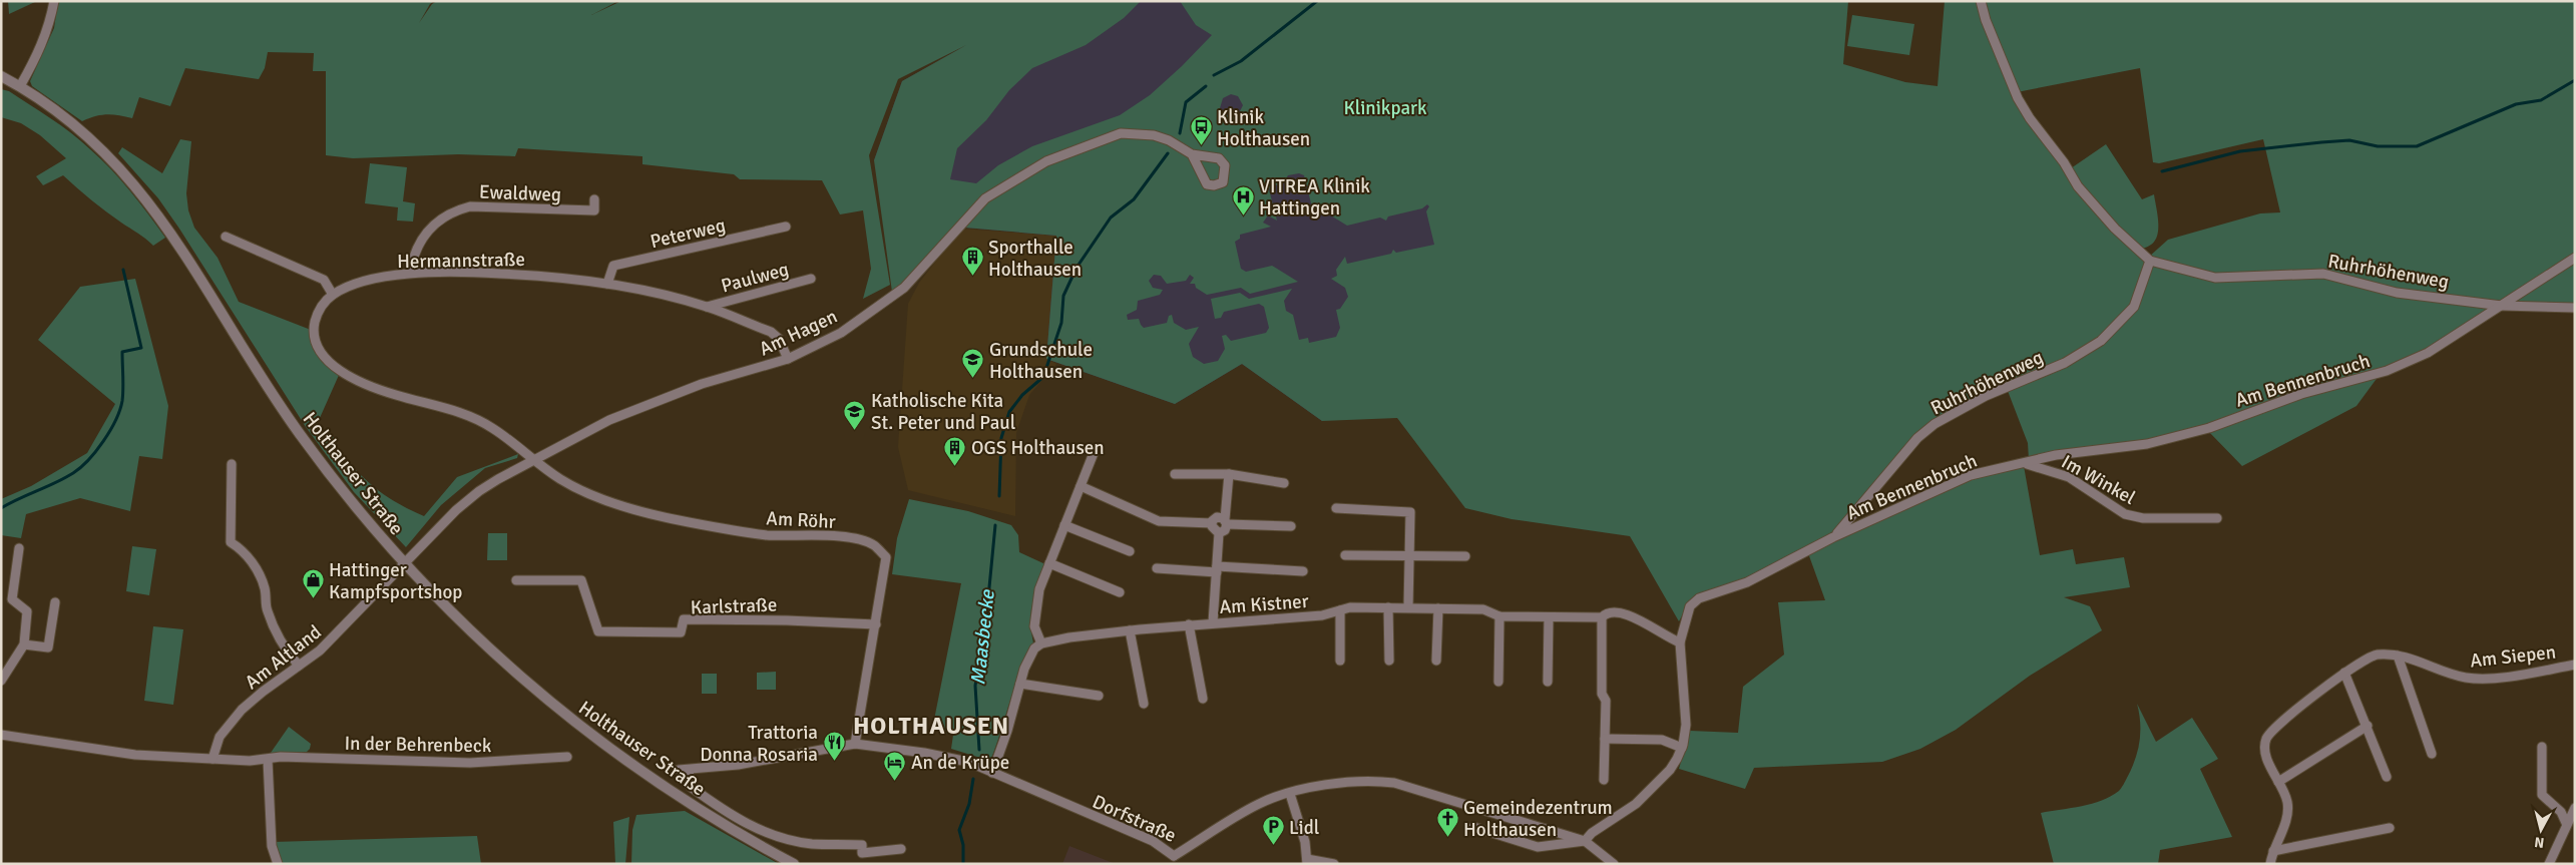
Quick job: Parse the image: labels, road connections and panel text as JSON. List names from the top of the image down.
{
  "streets": {
    "street": [
      "Ewaldweg",
      "Peterweg",
      "Hermannstraße",
      "Ruhrhöhenweg",
      "Paulweg",
      "Am Hagen",
      "Am Bennenbruch",
      "Holthauser Straße",
      "Im Winkel",
      "Am Röhr",
      "Am Kistner",
      "Karlstraße",
      "Am Siepen",
      "Am Altland",
      "In der Behrenbeck",
      "Dorfstraße"
    ]
  },
  "crossings": [
    ["Ewaldweg", "Hermannstraße"],
    ["Peterweg", "Hermannstraße"],
    ["Hermannstraße", "Paulweg"],
    ["Hermannstraße", "Am Hagen"],
    ["Hermannstraße", "Am Röhr"],
    ["Ruhrhöhenweg", "Am Bennenbruch"],
    ["Am Hagen", "Holthauser Straße"],
    ["Am Hagen", "Am Röhr"],
    ["Am Hagen", "Am Altland"],
    ["Am Bennenbruch", "Im Winkel"],
    ["Am Bennenbruch", "Am Kistner"],
    ["Am Bennenbruch", "Dorfstraße"],
    ["Holthauser Straße", "Am Altland"],
    ["Am Röhr", "Karlstraße"],
    ["Am Röhr", "Dorfstraße"],
    ["Am Altland", "In der Behrenbeck"]
  ],
  "districts": ["HOLTHAUSEN"],
  "water": ["Maasbecke"],
  "parks": ["Klinikpark"],
  "places": {
    "bus stop": ["Klinik Holthausen"],
    "hospital": ["VITREA Klinik Hattingen"],
    "building": ["Sporthalle Holthausen", "OGS Holthausen"],
    "school or university": ["Grundschule Holthausen", "Katholische Kita St. Peter und Paul"],
    "shop": ["Hattinger Kampfsportshop"],
    "restaurant": ["Trattoria Donna Rosaria"],
    "hotel": ["An de Krüpe"],
    "church": ["Gemeindezentrum Holthausen"],
    "parking": ["Lidl"]
  },
  "north": "bottom"
}
